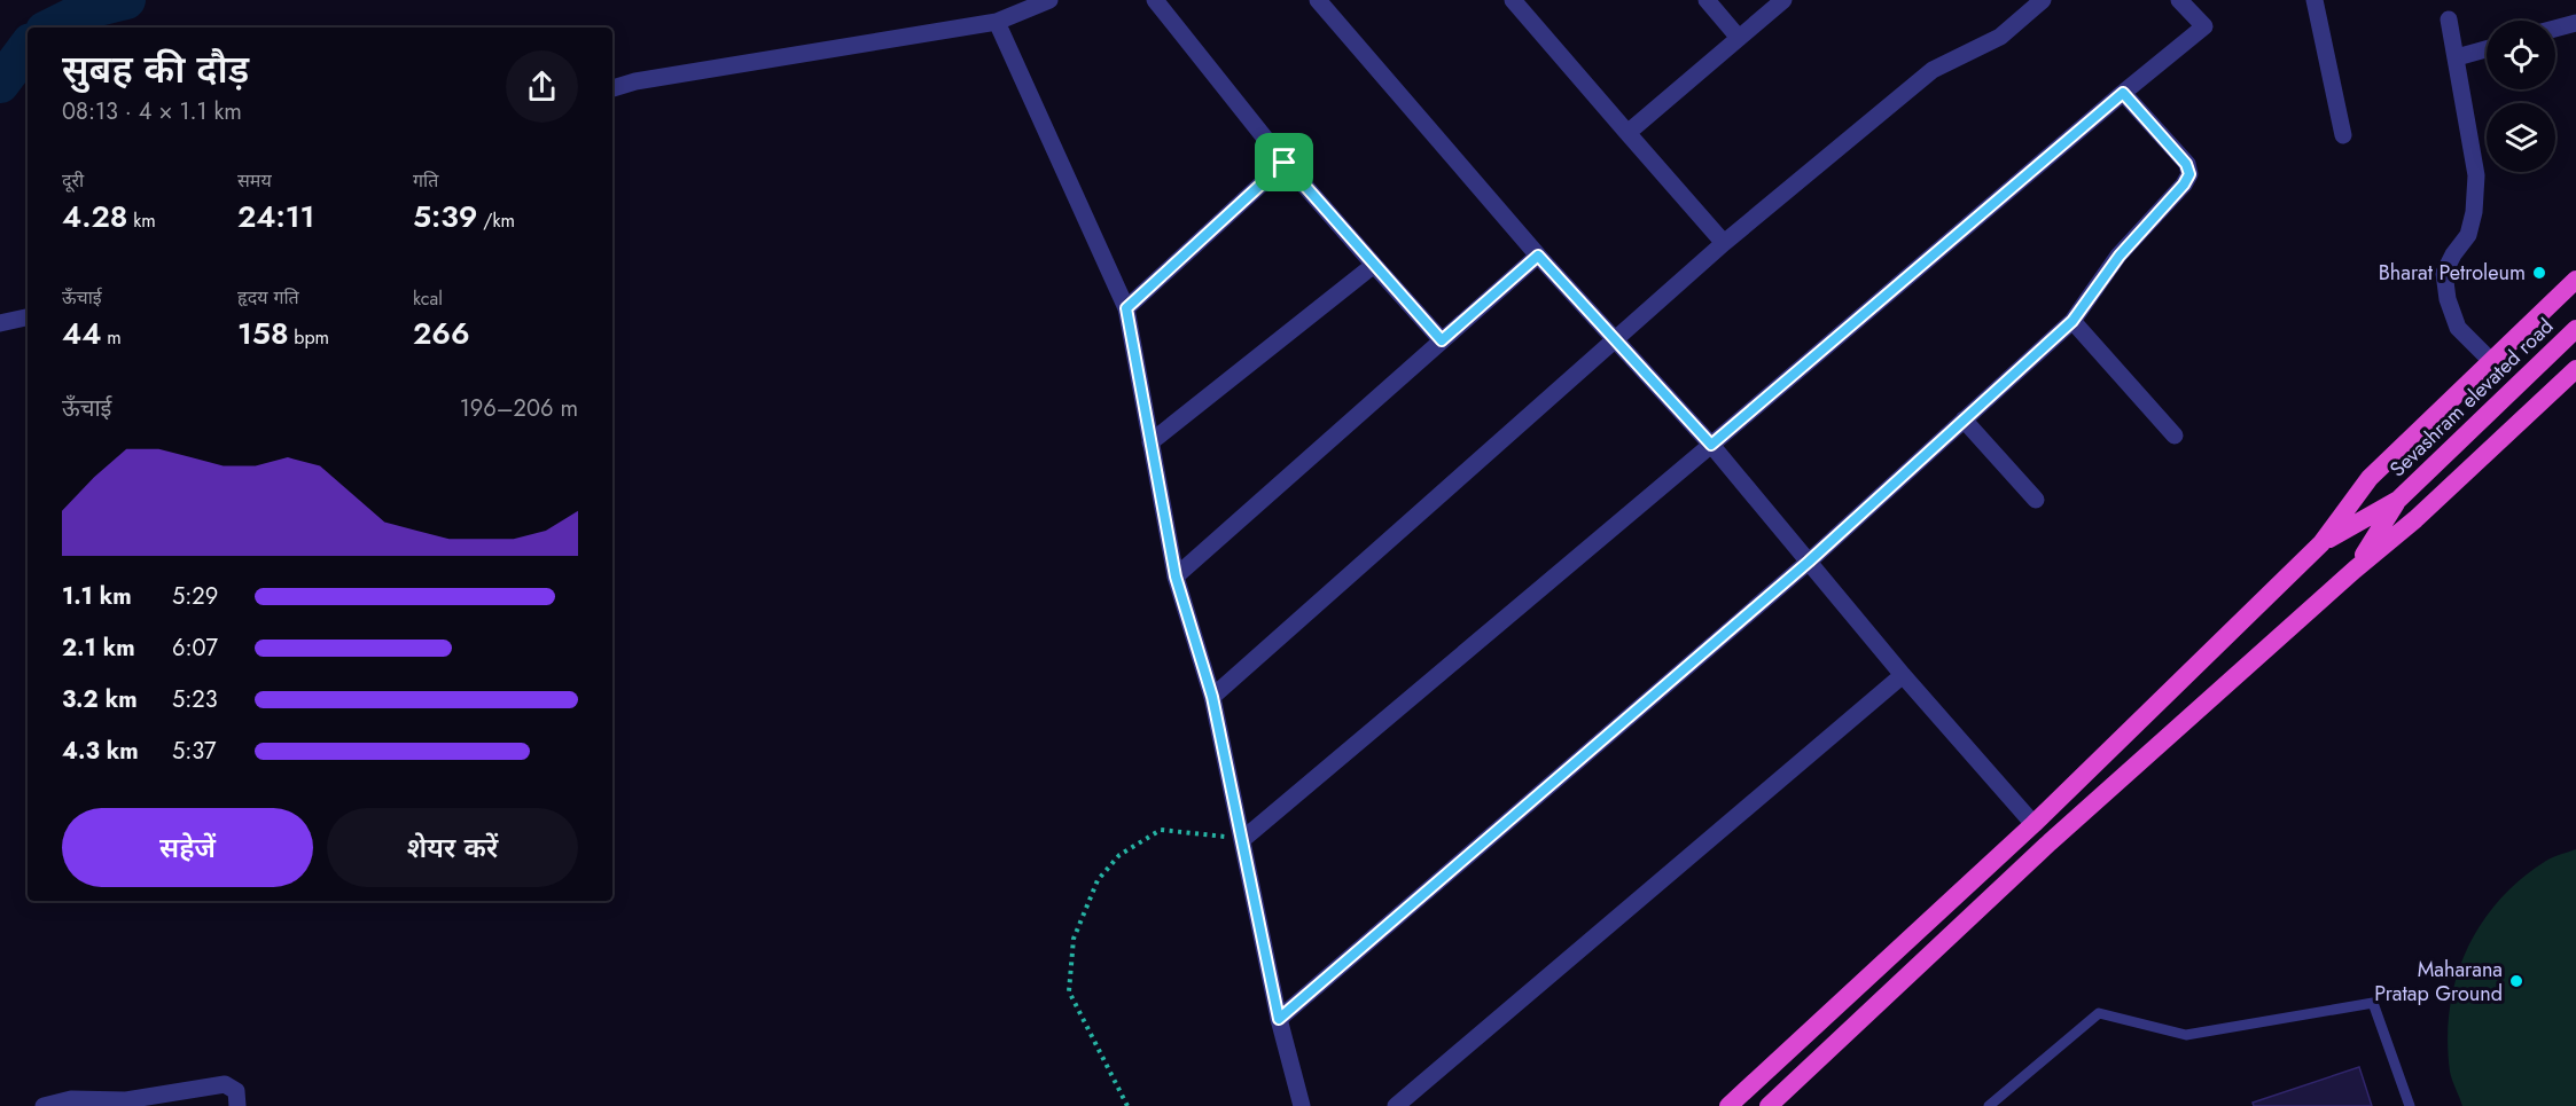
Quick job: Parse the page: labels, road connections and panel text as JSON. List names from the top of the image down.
{
  "streets": {
    "highway": ["Sevashram elevated road"]
  },
  "places": ["Bharat Petroleum", "Maharana Pratap Ground"],
  "page": {
    "heading": ["सुबह की दौड़", "08:13 · 4 × 1.1 km"],
    "stats": [
      ["दूरी", "4.28 km"],
      ["समय", "24:11"],
      ["गति", "5:39 /km"],
      ["ऊँचाई", "44 m"],
      ["हृदय गति", "158 bpm"],
      ["kcal", "266"]
    ],
    "chart": ["ऊँचाई", "196–206 m"],
    "list": [
      {
        "name": "1.1 km",
        "note": "5:29"
      },
      {
        "name": "2.1 km",
        "note": "6:07"
      },
      {
        "name": "3.2 km",
        "note": "5:23"
      },
      {
        "name": "4.3 km",
        "note": "5:37"
      }
    ],
    "buttons": ["सहेजें", "शेयर करें"]
  }
}
